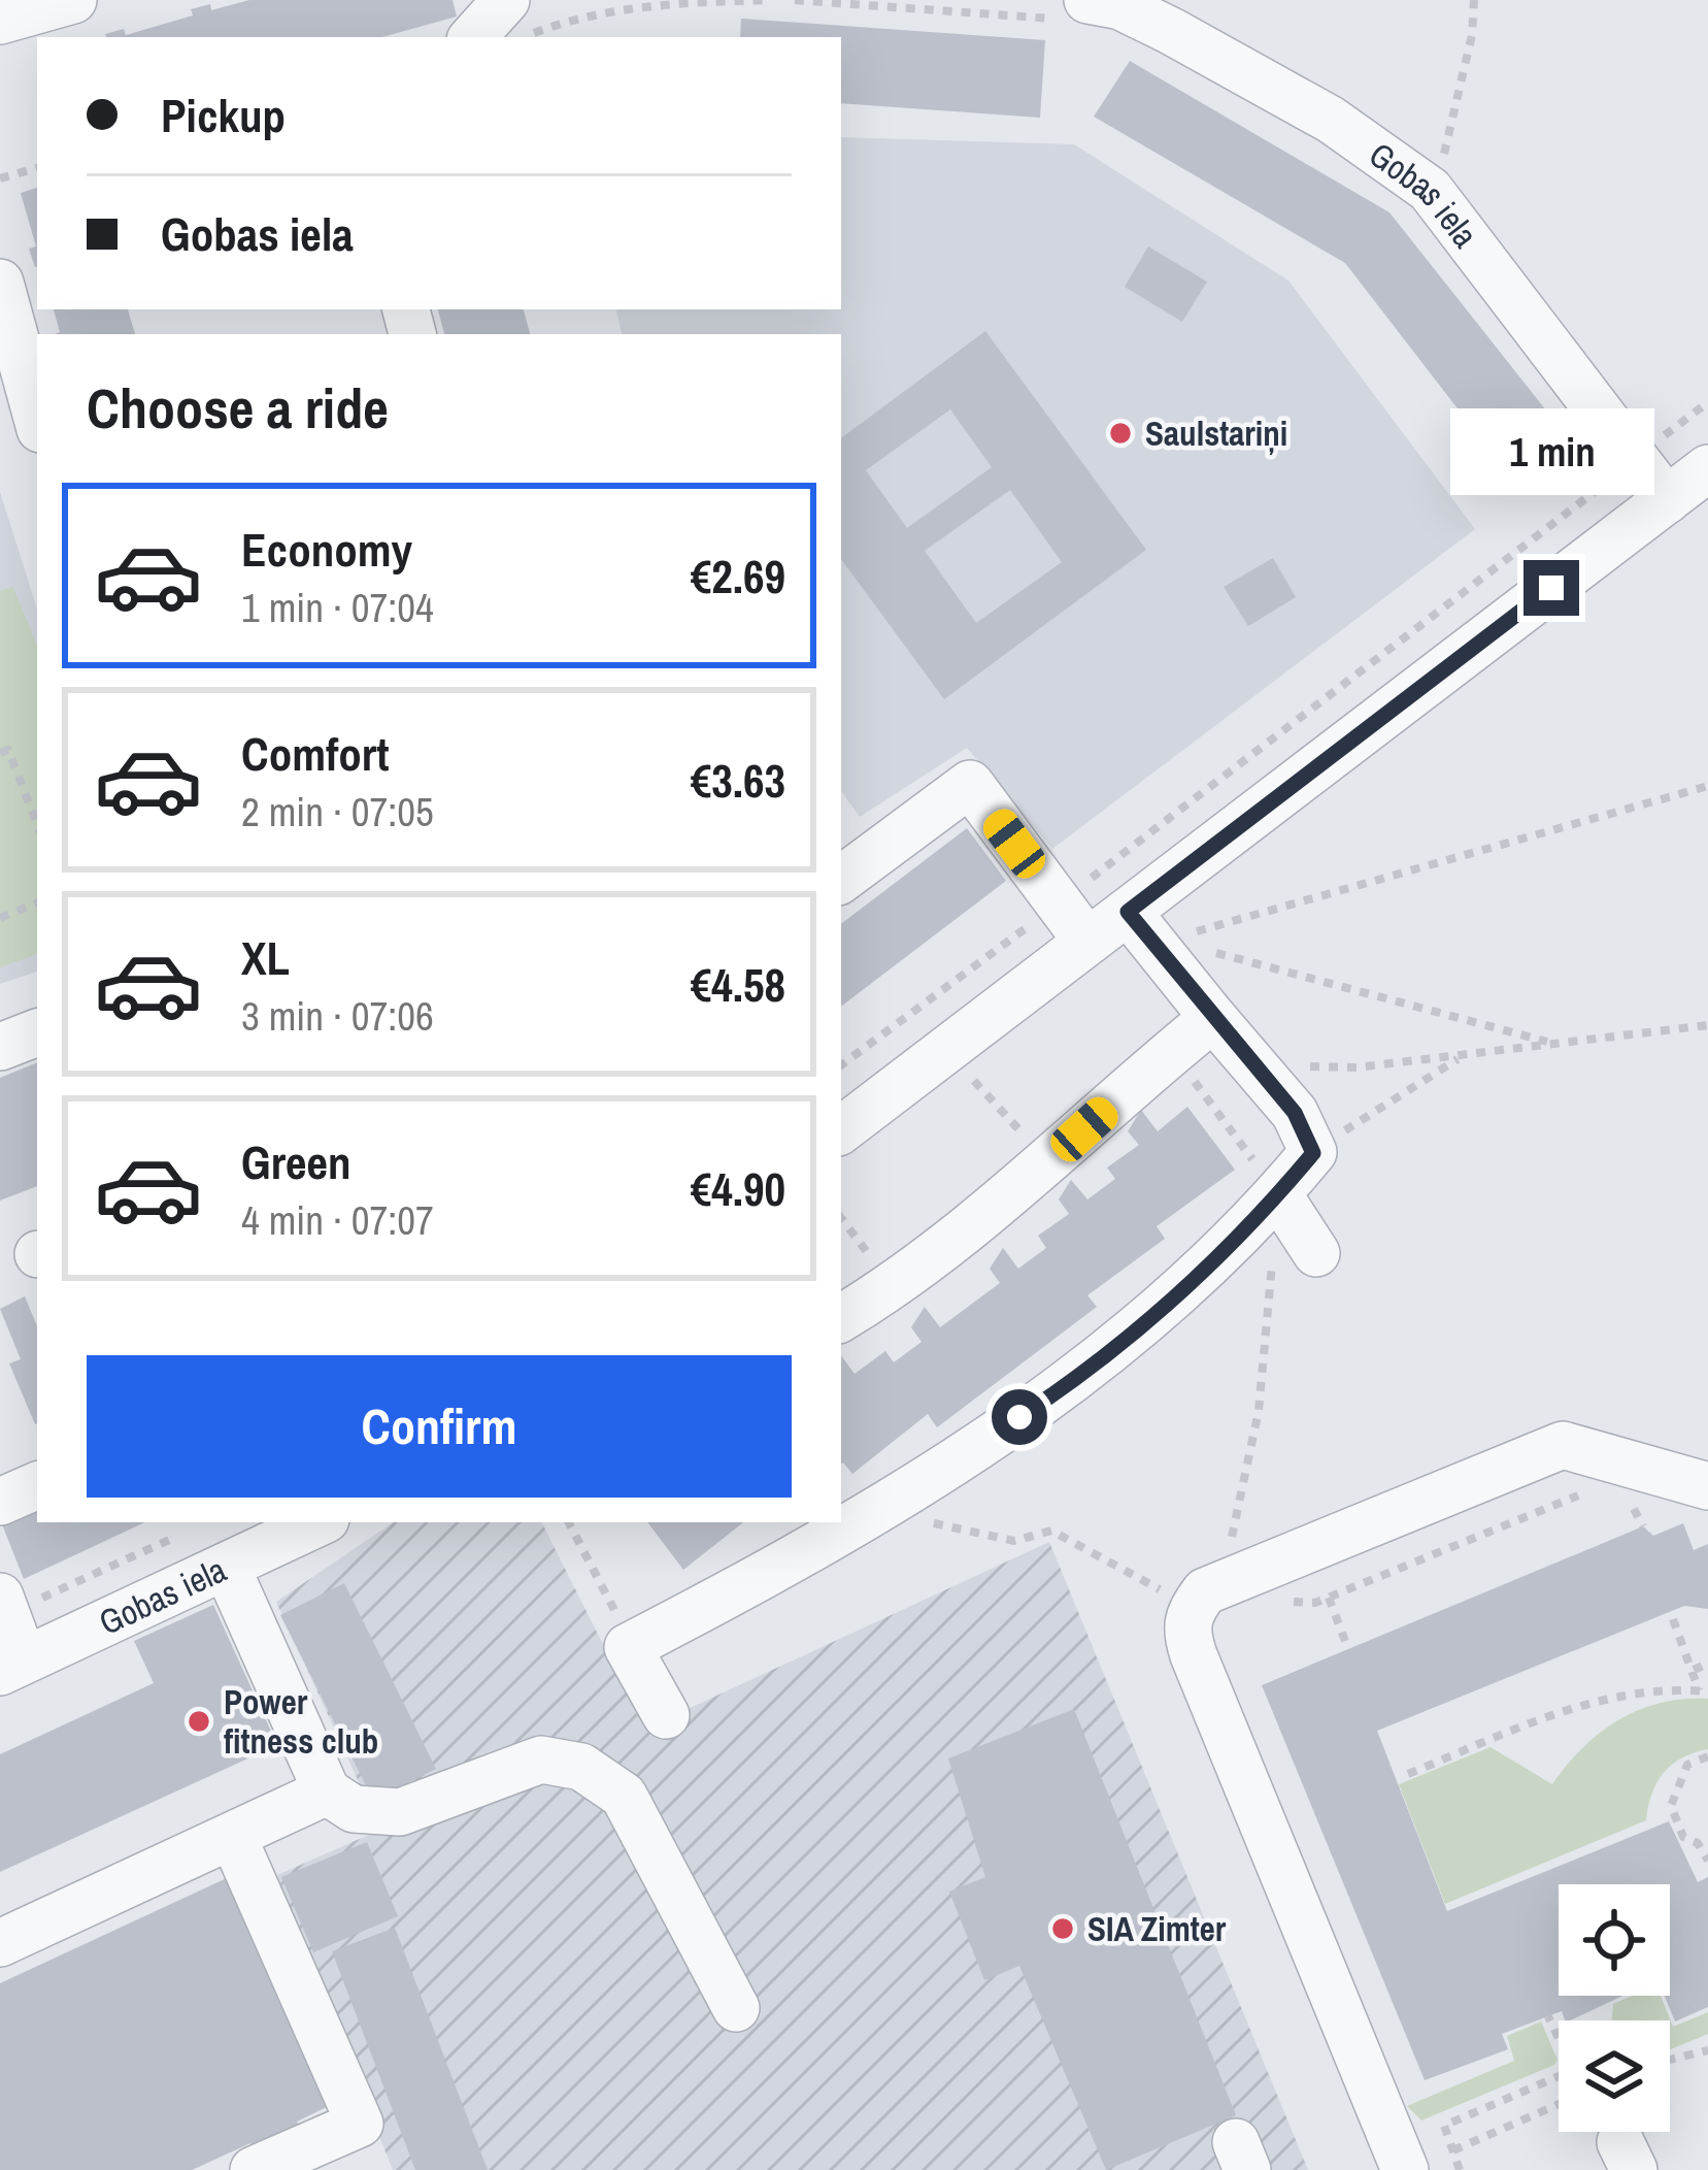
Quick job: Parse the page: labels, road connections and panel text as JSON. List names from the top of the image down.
{
  "streets": {
    "street": ["Gobas iela"]
  },
  "places": ["Saulstariņi", "Power fitness club", "SIA Zimter"],
  "page": {
    "banner": ["Pickup", "Gobas iela"],
    "heading": "Choose a ride",
    "bubble": "1 min",
    "list": [
      {
        "name": "Economy",
        "note": "1 min · 07:04",
        "value": "€2.69"
      },
      {
        "name": "Comfort",
        "note": "2 min · 07:05",
        "value": "€3.63"
      },
      {
        "name": "XL",
        "note": "3 min · 07:06",
        "value": "€4.58"
      },
      {
        "name": "Green",
        "note": "4 min · 07:07",
        "value": "€4.90"
      }
    ],
    "buttons": "Confirm"
  }
}
